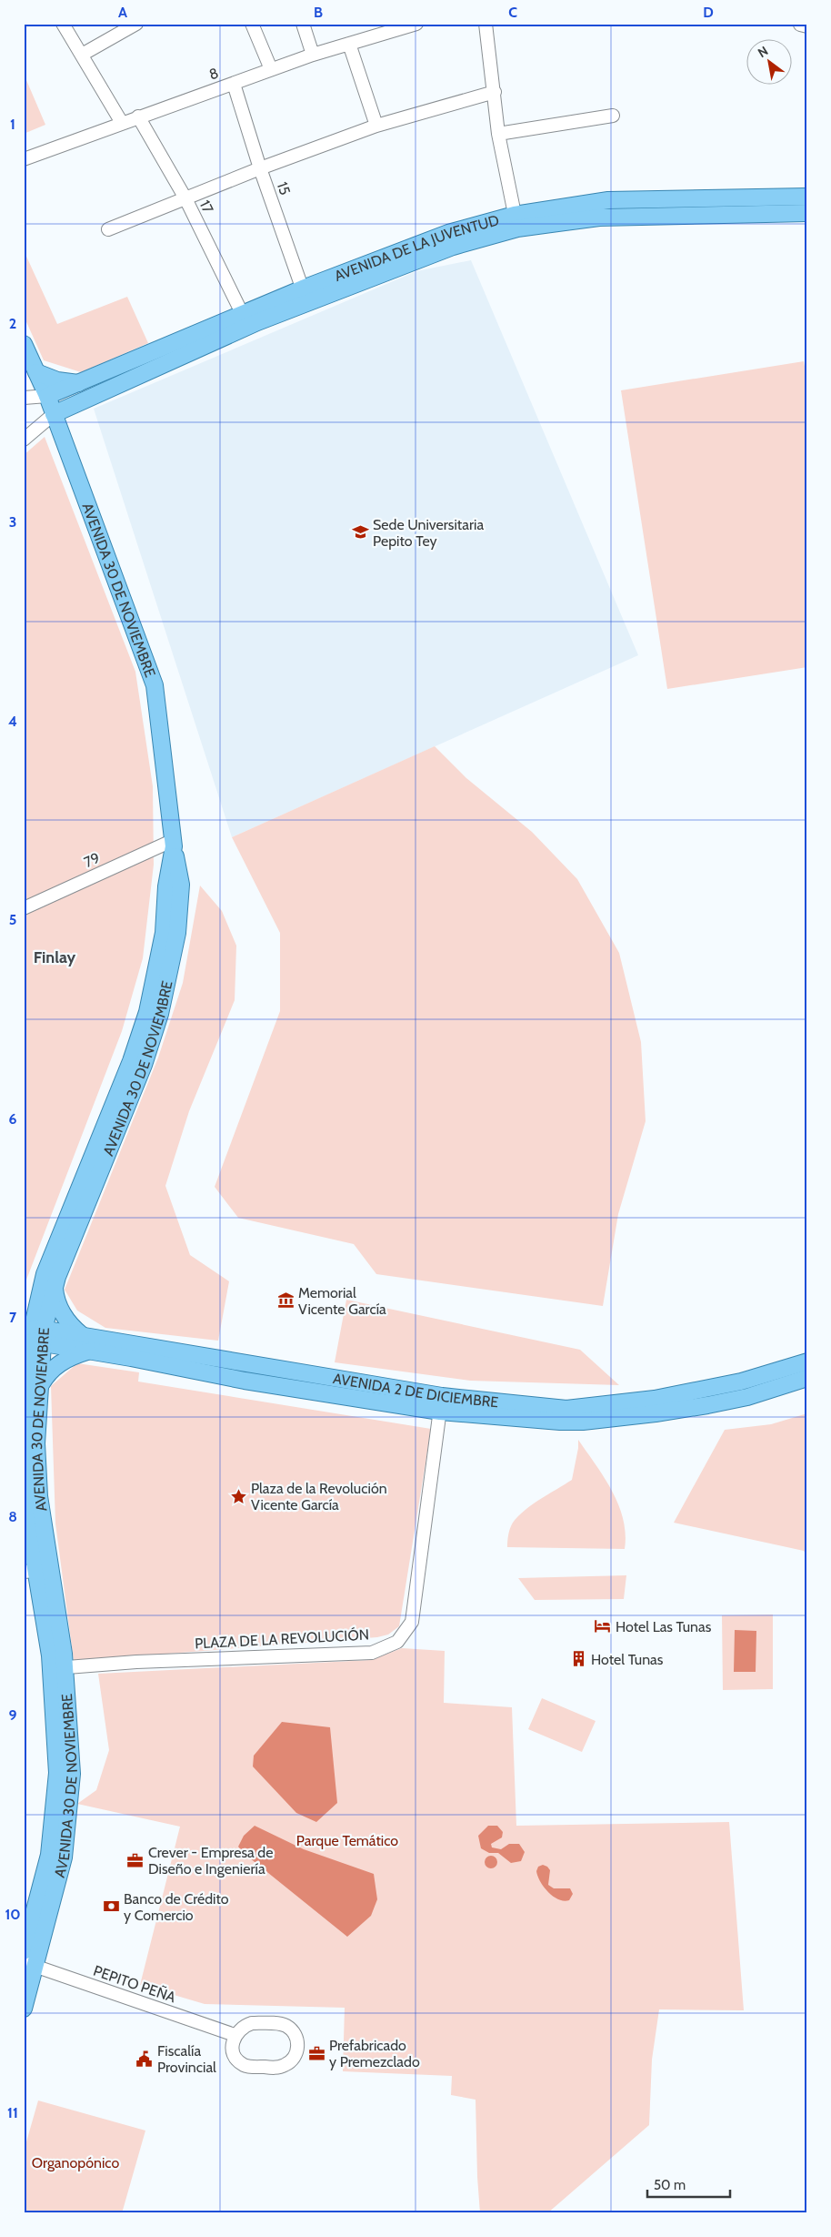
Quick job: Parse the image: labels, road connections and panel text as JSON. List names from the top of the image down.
{
  "streets": {
    "main road": ["AVENIDA DE LA JUVENTUD", "AVENIDA 30 DE NOVIEMBRE", "AVENIDA 2 DE DICIEMBRE"],
    "street": [
      "8",
      "15",
      "17",
      "79",
      "PLAZA DE LA REVOLUCIÓN",
      "PEPITO PEÑA"
    ]
  },
  "crossings": [
    ["8", "15"],
    ["8", "17"],
    ["15", "AVENIDA DE LA JUVENTUD"],
    ["17", "AVENIDA DE LA JUVENTUD"],
    ["AVENIDA DE LA JUVENTUD", "AVENIDA 30 DE NOVIEMBRE"],
    ["AVENIDA 30 DE NOVIEMBRE", "79"],
    ["AVENIDA 30 DE NOVIEMBRE", "AVENIDA 2 DE DICIEMBRE"],
    ["AVENIDA 30 DE NOVIEMBRE", "PLAZA DE LA REVOLUCIÓN"],
    ["AVENIDA 30 DE NOVIEMBRE", "PEPITO PEÑA"],
    ["AVENIDA 2 DE DICIEMBRE", "PLAZA DE LA REVOLUCIÓN"]
  ],
  "districts": ["Finlay"],
  "parks": ["Parque Temático", "Organopónico"],
  "places": {
    "school or university": ["Sede Universitaria Pepito Tey"],
    "museum": ["Memorial Vicente García"],
    "place": ["Plaza de la Revolución Vicente García"],
    "hotel": ["Hotel Las Tunas"],
    "building": ["Hotel Tunas"],
    "office": ["Crever - Empresa de Diseño e Ingeniería", "Prefabricado y Premezclado"],
    "bank": ["Banco de Crédito y Comercio"],
    "public building": ["Fiscalía Provincial"]
  },
  "scale_bar": "50 m",
  "north": "top left",
  "grid": {
    "columns": [
      "A",
      "B",
      "C",
      "D"
    ],
    "rows": [
      "1",
      "2",
      "3",
      "4",
      "5",
      "6",
      "7",
      "8",
      "9",
      "10",
      "11"
    ]
  }
}
